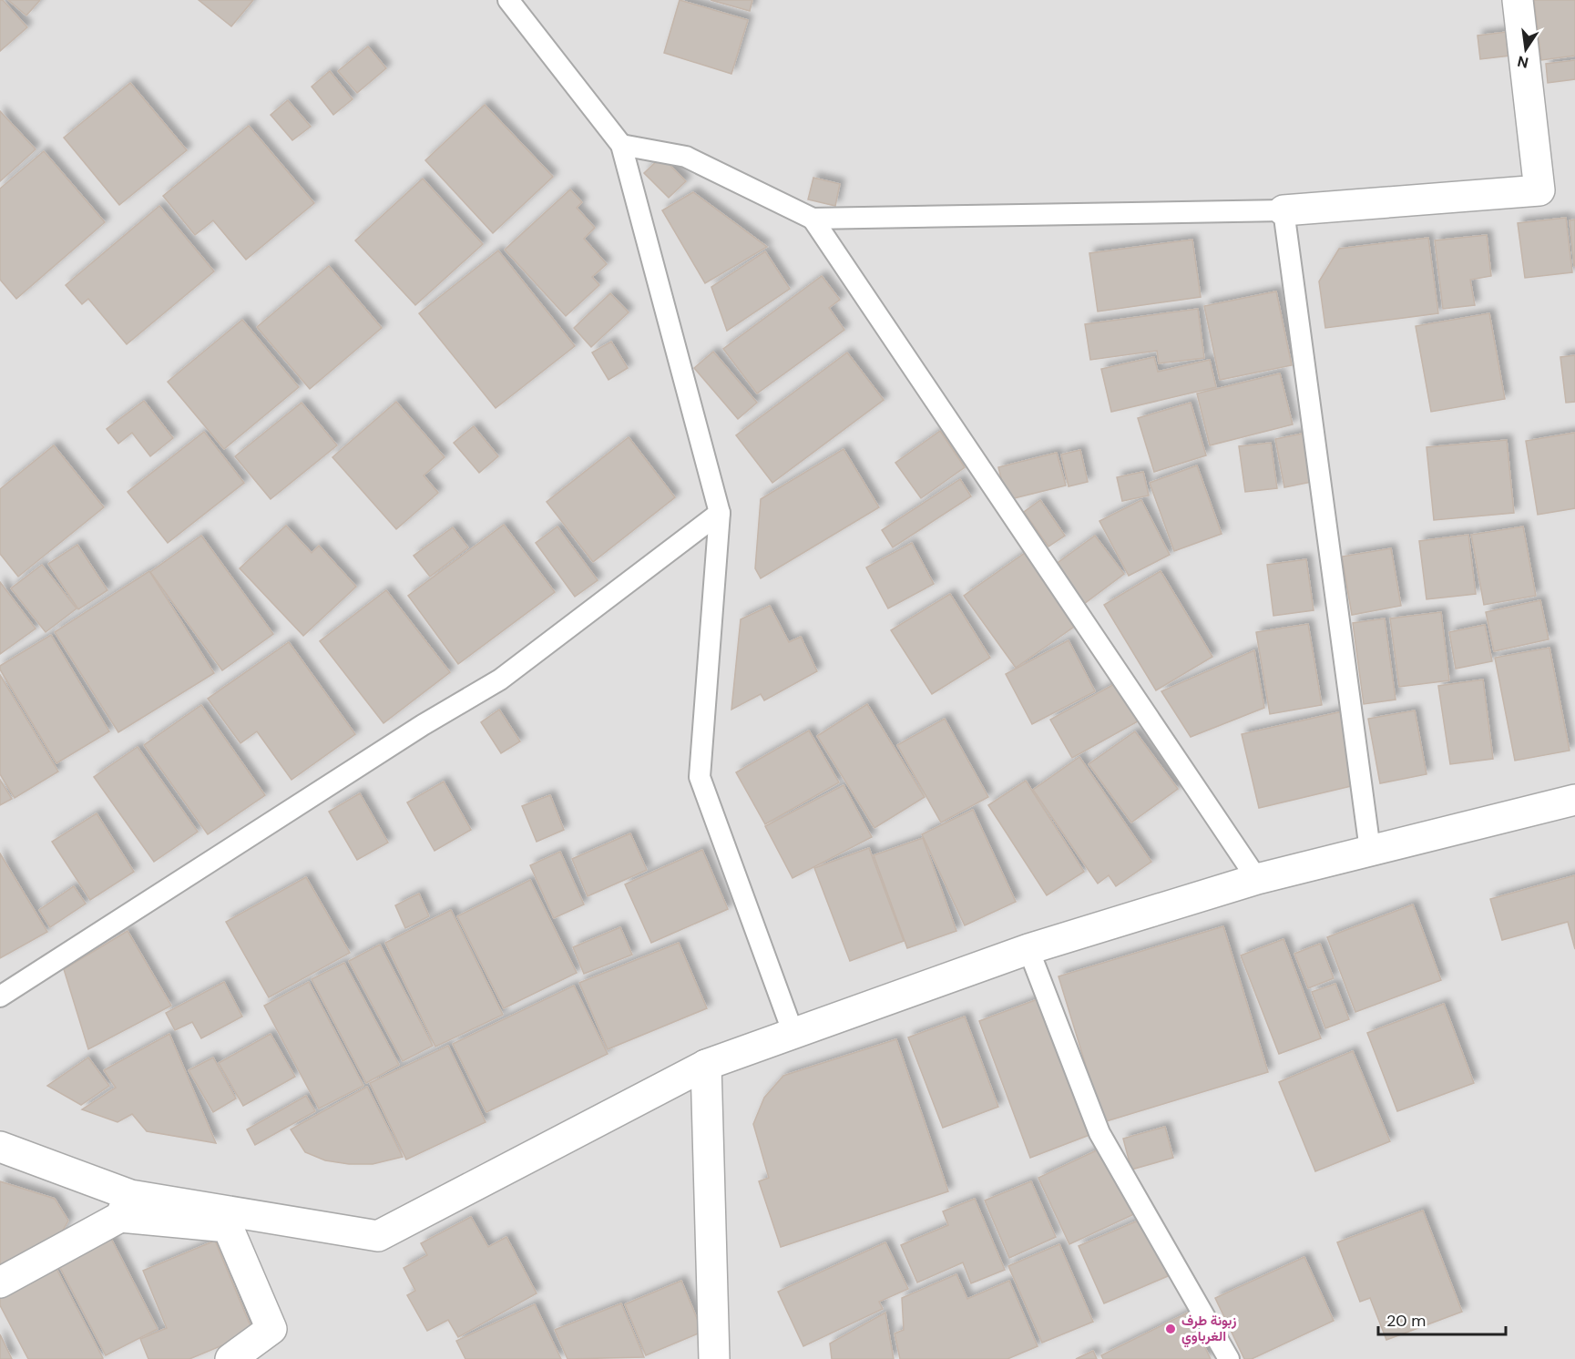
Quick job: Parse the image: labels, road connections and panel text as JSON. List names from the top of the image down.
{
  "places": ["زبونة طرف الغرباوي"],
  "scale_bar": "20 m",
  "north": "bottom"
}
